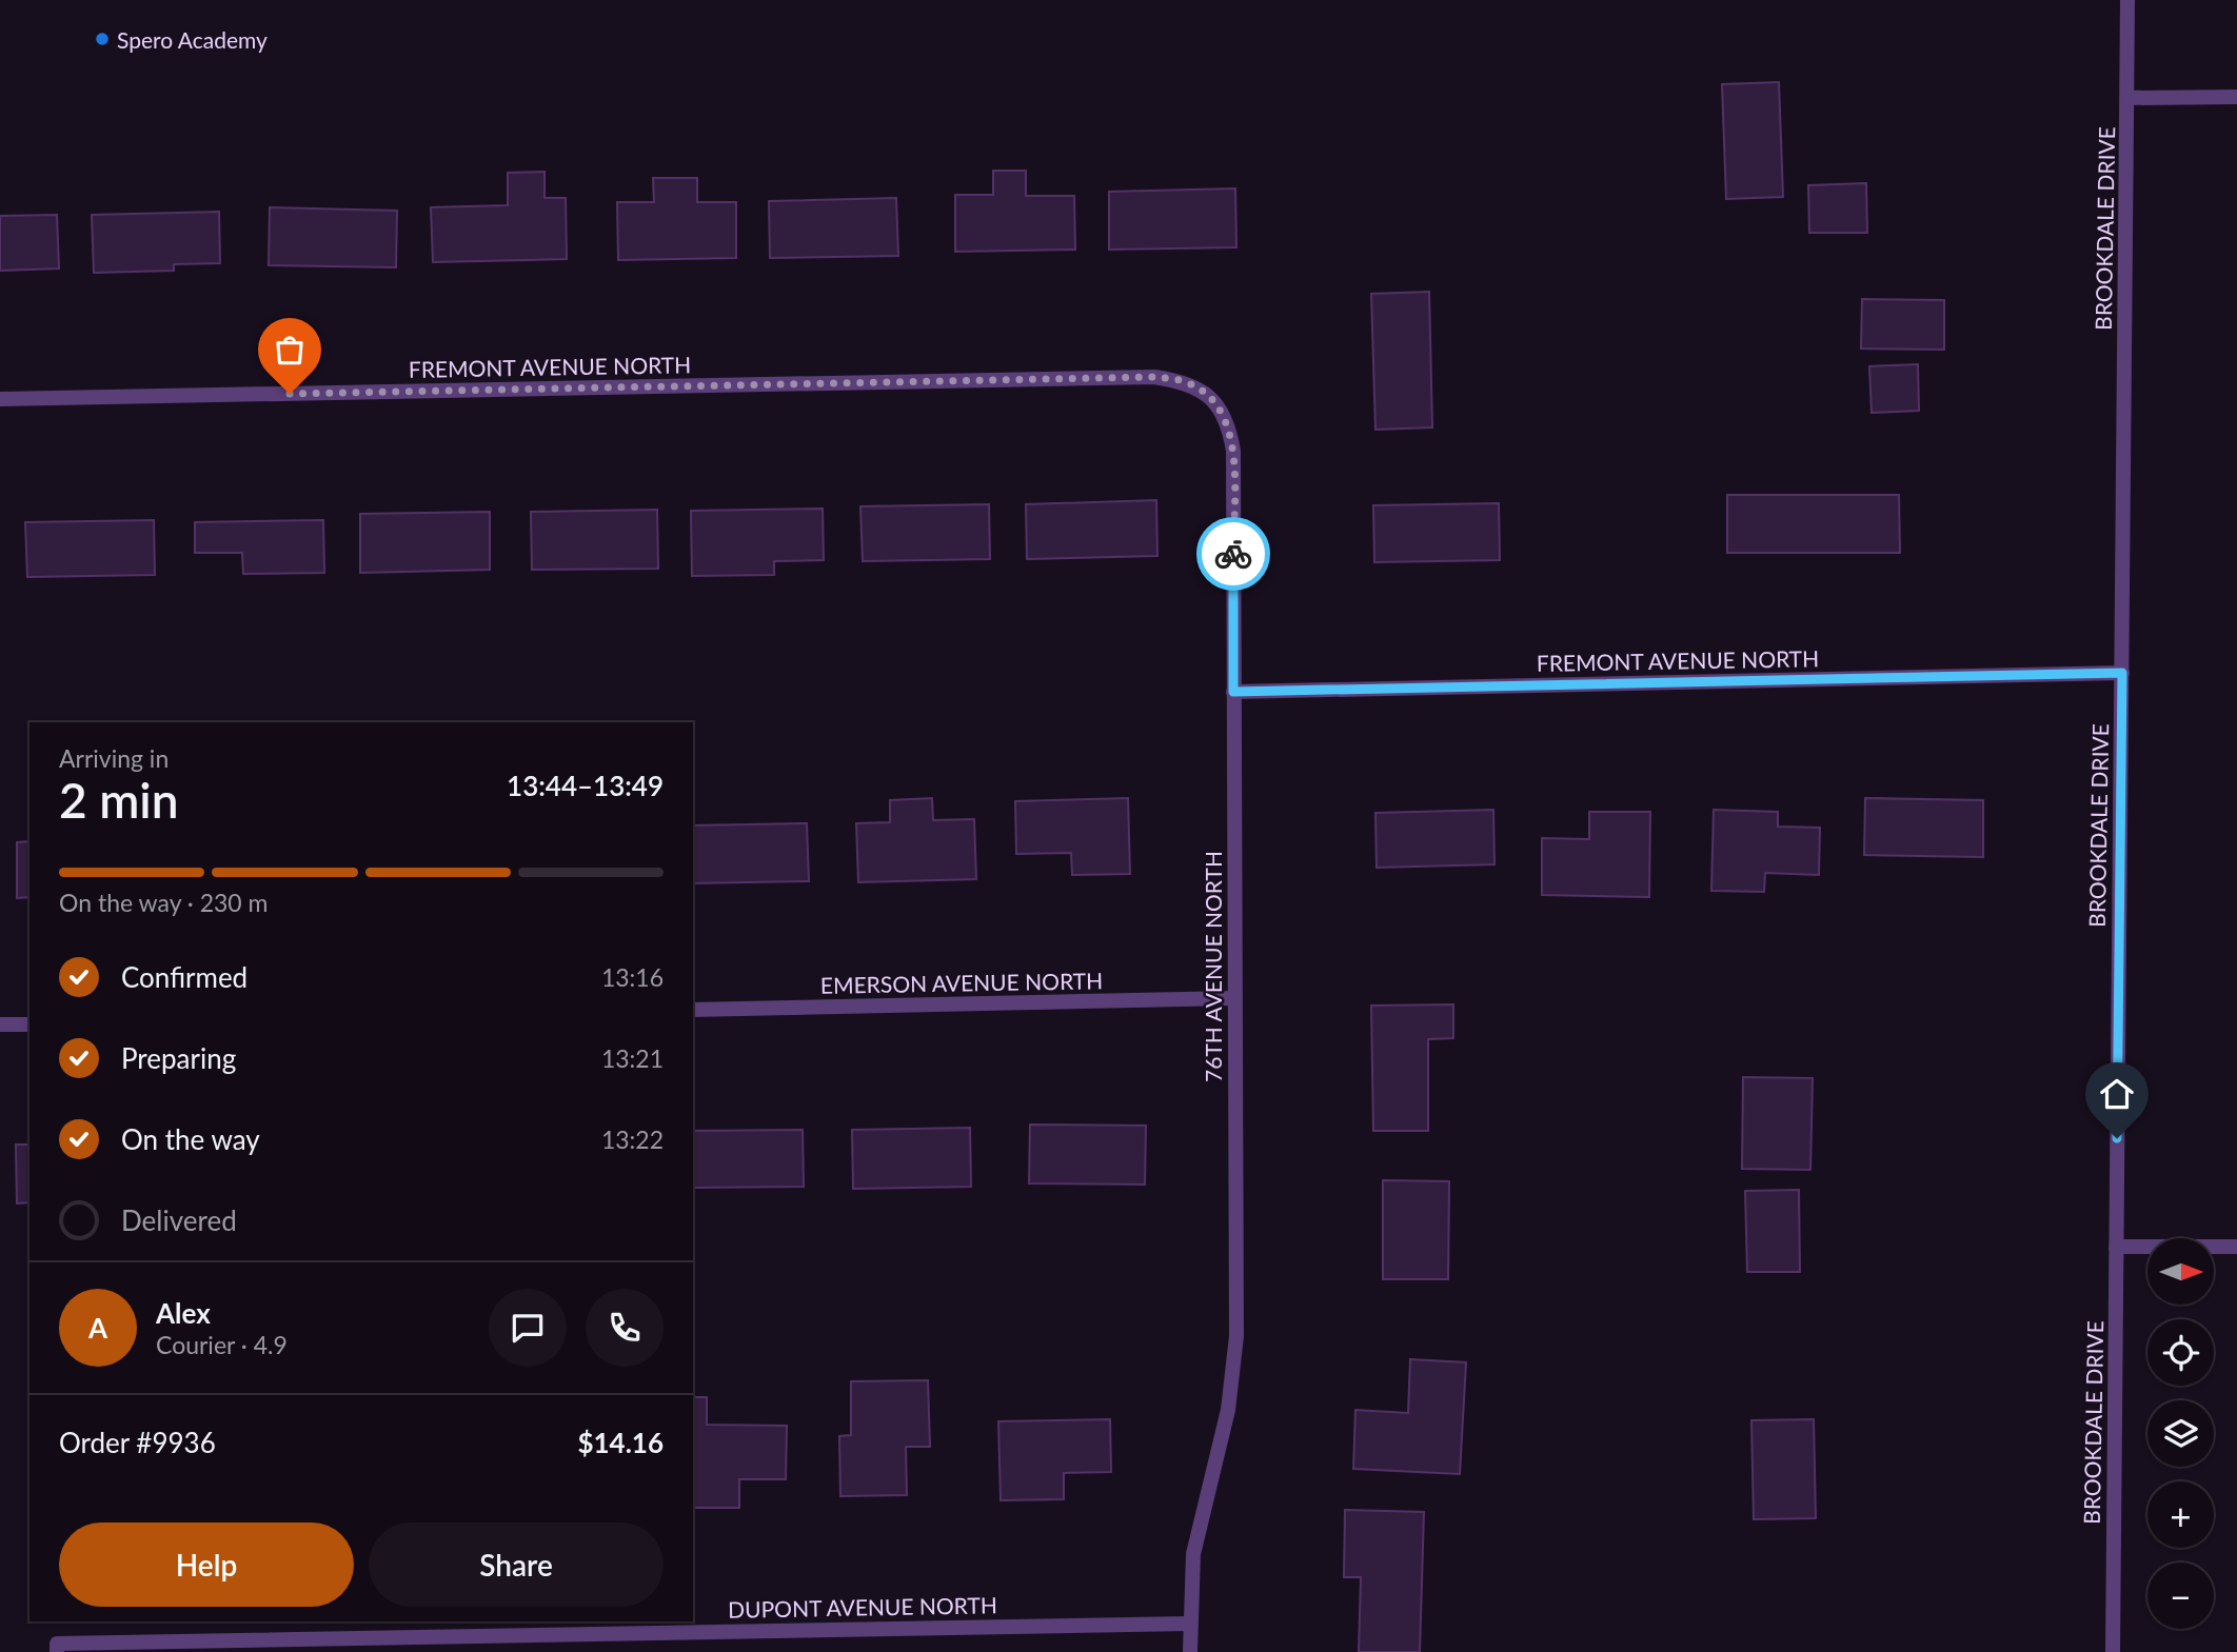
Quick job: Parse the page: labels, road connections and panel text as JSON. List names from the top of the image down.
{
  "streets": {
    "street": [
      "BROOKDALE DRIVE",
      "FREMONT AVENUE NORTH",
      "76TH AVENUE NORTH",
      "EMERSON AVENUE NORTH",
      "DUPONT AVENUE NORTH"
    ]
  },
  "crossings": [
    ["BROOKDALE DRIVE", "FREMONT AVENUE NORTH"],
    ["FREMONT AVENUE NORTH", "76TH AVENUE NORTH"],
    ["76TH AVENUE NORTH", "EMERSON AVENUE NORTH"],
    ["76TH AVENUE NORTH", "DUPONT AVENUE NORTH"]
  ],
  "places": ["Spero Academy"],
  "north": "right",
  "page": {
    "heading": ["2 min", "Arriving in", "13:44–13:49"],
    "panel": [
      "Alex",
      "Courier · 4.9",
      "Order #9936",
      "$14.16"
    ],
    "bar": "On the way · 230 m",
    "list": [
      ["Confirmed", "13:16"],
      ["Preparing", "13:21"],
      ["On the way", "13:22"],
      "Delivered"
    ],
    "map_buttons": ["+", "−"],
    "round": "A",
    "buttons": ["Help", "Share"]
  }
}
